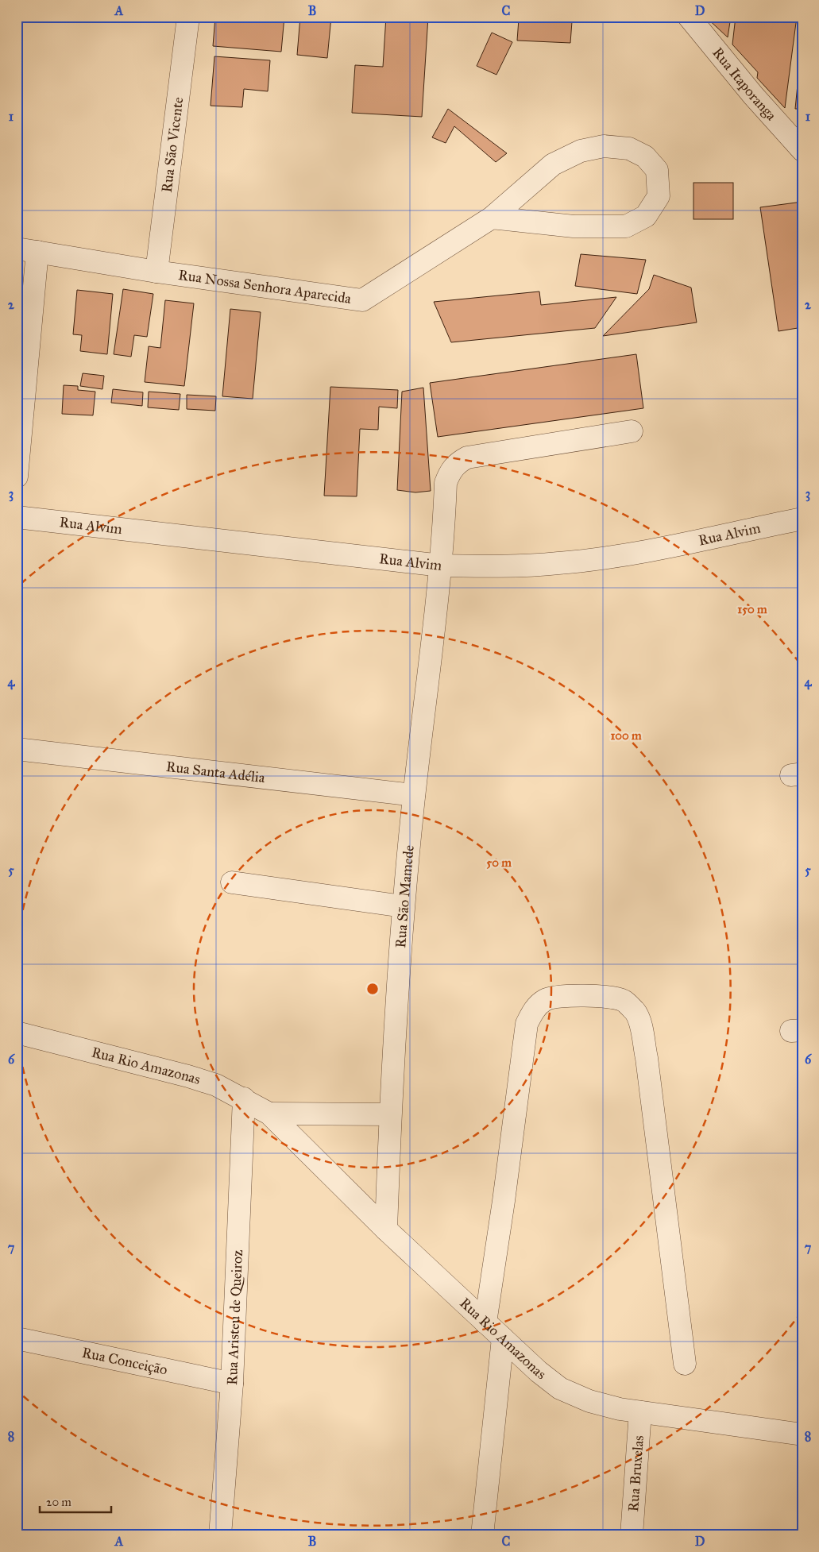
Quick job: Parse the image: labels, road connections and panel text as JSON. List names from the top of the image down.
{
  "streets": {
    "street": [
      "Rua Itaporanga",
      "Rua São Vicente",
      "Rua Nossa Senhora Aparecida",
      "Rua Alvim",
      "Rua Santa Adélia",
      "Rua São Mamede",
      "Rua Rio Amazonas",
      "Rua Aristeu de Queiroz",
      "Rua Conceição",
      "Rua Bruxelas"
    ]
  },
  "crossings": [
    ["Rua São Vicente", "Rua Nossa Senhora Aparecida"],
    ["Rua Alvim", "Rua São Mamede"],
    ["Rua Santa Adélia", "Rua São Mamede"],
    ["Rua São Mamede", "Rua Rio Amazonas"],
    ["Rua Rio Amazonas", "Rua Aristeu de Queiroz"],
    ["Rua Rio Amazonas", "Rua Bruxelas"],
    ["Rua Aristeu de Queiroz", "Rua Conceição"]
  ],
  "scale_bar": "20 m",
  "grid": {
    "columns": [
      "A",
      "B",
      "C",
      "D"
    ],
    "rows": [
      "1",
      "2",
      "3",
      "4",
      "5",
      "6",
      "7",
      "8"
    ]
  },
  "rings": ["150 m", "100 m", "50 m"]
}
